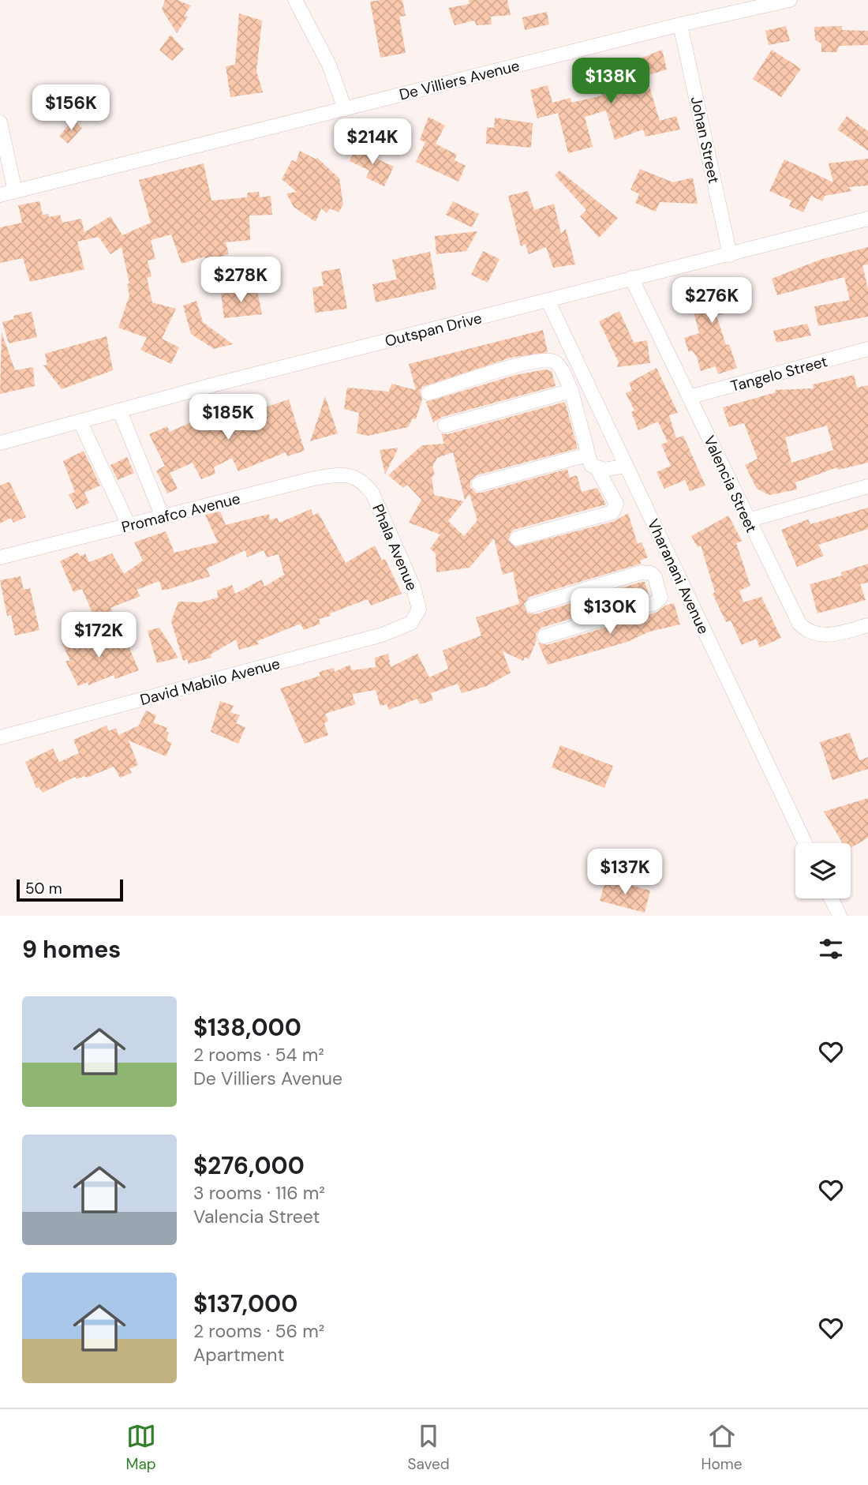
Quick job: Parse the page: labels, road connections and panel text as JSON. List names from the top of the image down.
{
  "streets": {
    "street": [
      "De Villiers Avenue",
      "Johan Street",
      "Outspan Drive",
      "Tangelo Street",
      "Valencia Street",
      "Promafco Avenue",
      "Phala Avenue",
      "Vharanani Avenue",
      "David Mabilo Avenue"
    ]
  },
  "crossings": [
    ["De Villiers Avenue", "Johan Street"],
    ["Johan Street", "Outspan Drive"],
    ["Outspan Drive", "Valencia Street"],
    ["Outspan Drive", "Vharanani Avenue"],
    ["Tangelo Street", "Valencia Street"],
    ["Promafco Avenue", "Phala Avenue"],
    ["Phala Avenue", "David Mabilo Avenue"]
  ],
  "scale_bar": "50 m",
  "page": {
    "price": [
      "$138K",
      "$156K",
      "$214K",
      "$278K",
      "$276K",
      "$185K",
      "$130K",
      "$172K",
      "$137K"
    ],
    "scale": "50 m",
    "heading": "9 homes",
    "list": [
      {
        "name": "$138,000",
        "note": "2 rooms · 54 m² · De Villiers Avenue"
      },
      {
        "name": "$276,000",
        "note": "3 rooms · 116 m² · Valencia Street"
      },
      {
        "name": "$137,000",
        "note": "2 rooms · 56 m² · Apartment"
      }
    ],
    "tabs": ["Map", "Saved", "Home"]
  }
}
